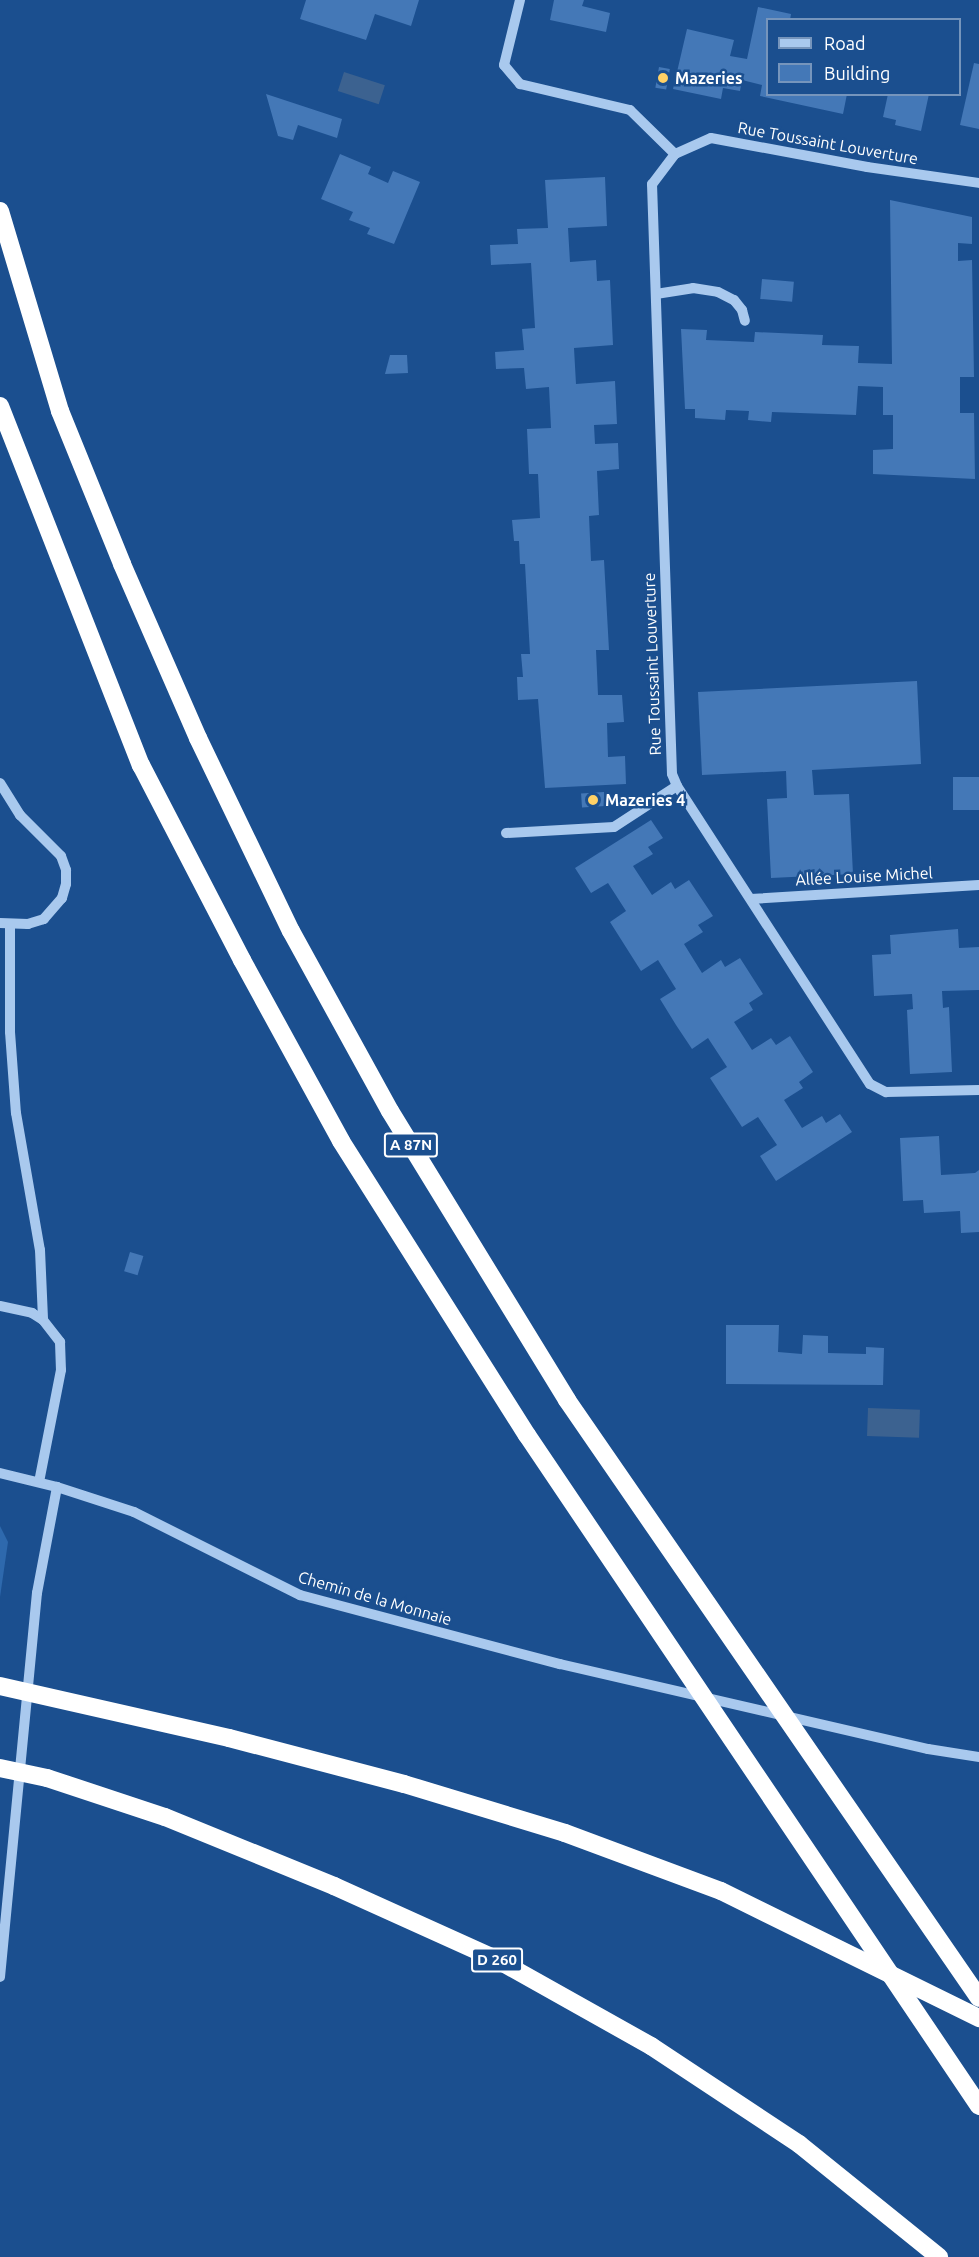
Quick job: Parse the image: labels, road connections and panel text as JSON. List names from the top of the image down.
{
  "streets": {
    "highway": ["A 87N", "D 260"],
    "street": ["Rue Toussaint Louverture", "Allée Louise Michel", "Chemin de la Monnaie"]
  },
  "crossings": [
    ["Rue Toussaint Louverture", "Allée Louise Michel"]
  ],
  "places": ["Mazeries", "Mazeries 4"],
  "legend": ["Road", "Building"]
}
